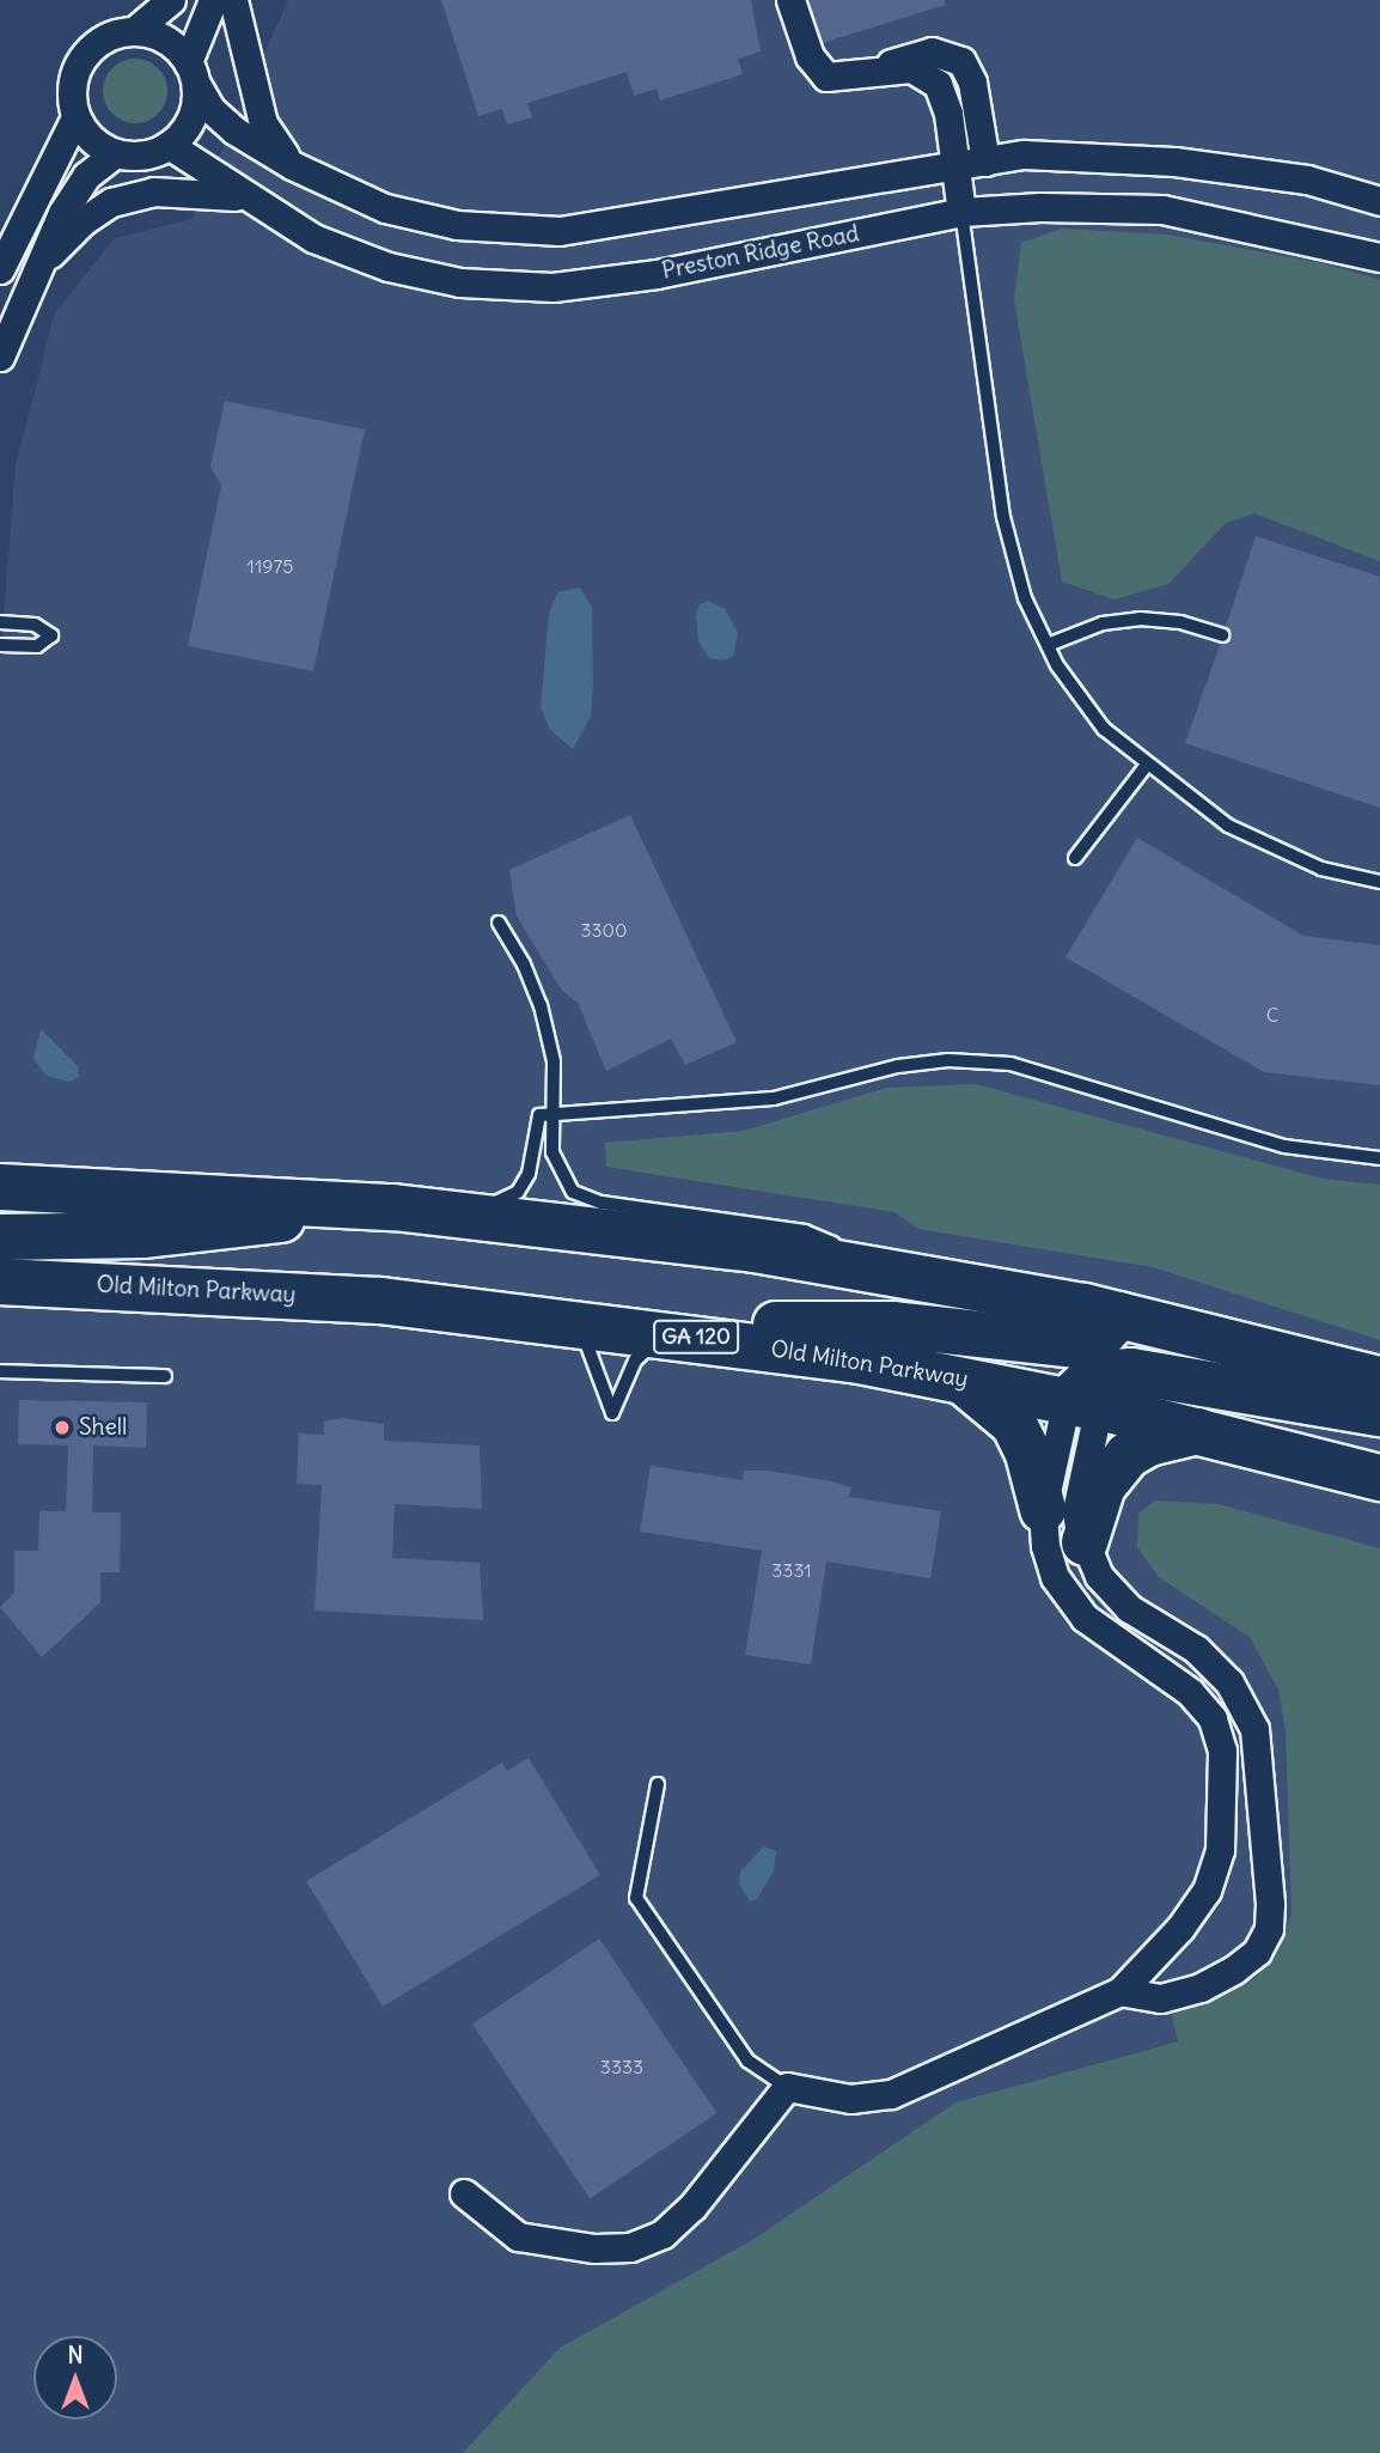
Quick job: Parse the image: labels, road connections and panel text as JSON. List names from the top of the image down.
{
  "streets": {
    "highway": ["Old Milton Parkway", "GA 120"],
    "street": ["Preston Ridge Road"]
  },
  "places": ["Shell"],
  "house_numbers": [
    "11975",
    "3300",
    "C",
    "3331",
    "3333"
  ],
  "north": "top"
}
